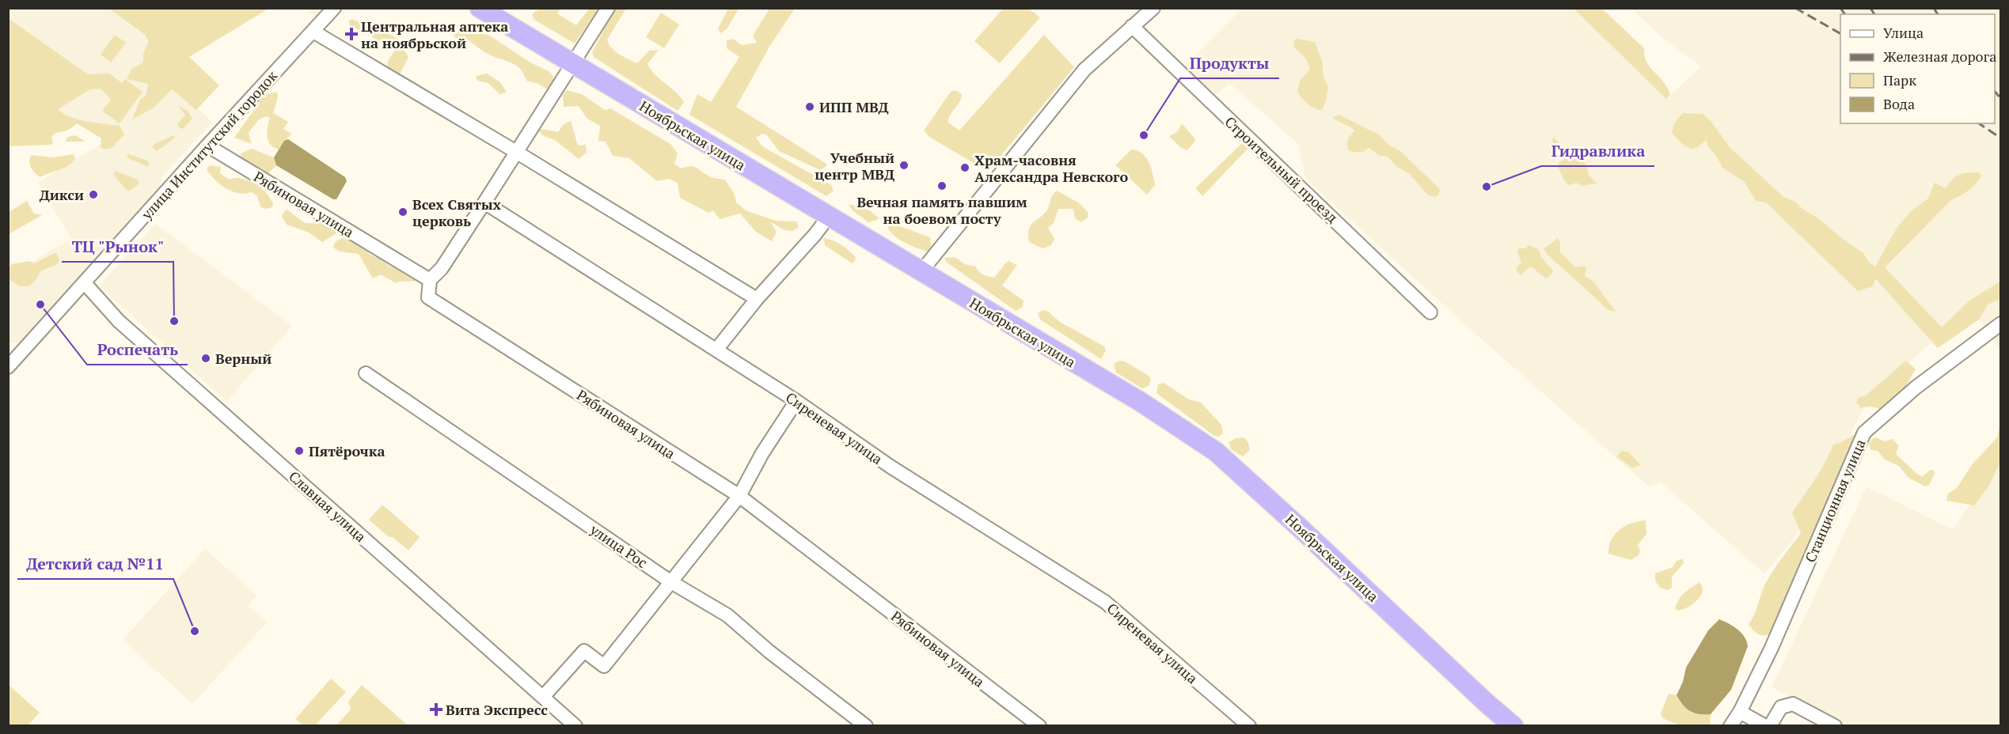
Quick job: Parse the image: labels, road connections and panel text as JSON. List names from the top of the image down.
{
  "streets": {
    "highway": ["Ноябрьская улица"],
    "street": [
      "улица Институтский городок",
      "Строительный проезд",
      "Рябиновая улица",
      "Сиреневая улица",
      "Станционная улица",
      "Славная улица",
      "улица Рос"
    ]
  },
  "crossings": [
    ["улица Институтский городок", "Рябиновая улица"],
    ["улица Институтский городок", "Славная улица"]
  ],
  "places": {
    "health": ["Центральная аптека на ноябрьской", "Вита Экспресс"],
    "other": [
      "ИПП МВД",
      "Продукты",
      "Учебный центр МВД",
      "Храм-часовня Александра Невского",
      "Вечная память павшим на боевом посту",
      "Гидравлика",
      "Дикси",
      "Всех Святых церковь",
      "Роспечать",
      "ТЦ \"Рынок\"",
      "Верный",
      "Пятёрочка",
      "Детский сад №11"
    ]
  },
  "legend": [
    "Улица",
    "Железная дорога",
    "Парк",
    "Вода"
  ]
}
